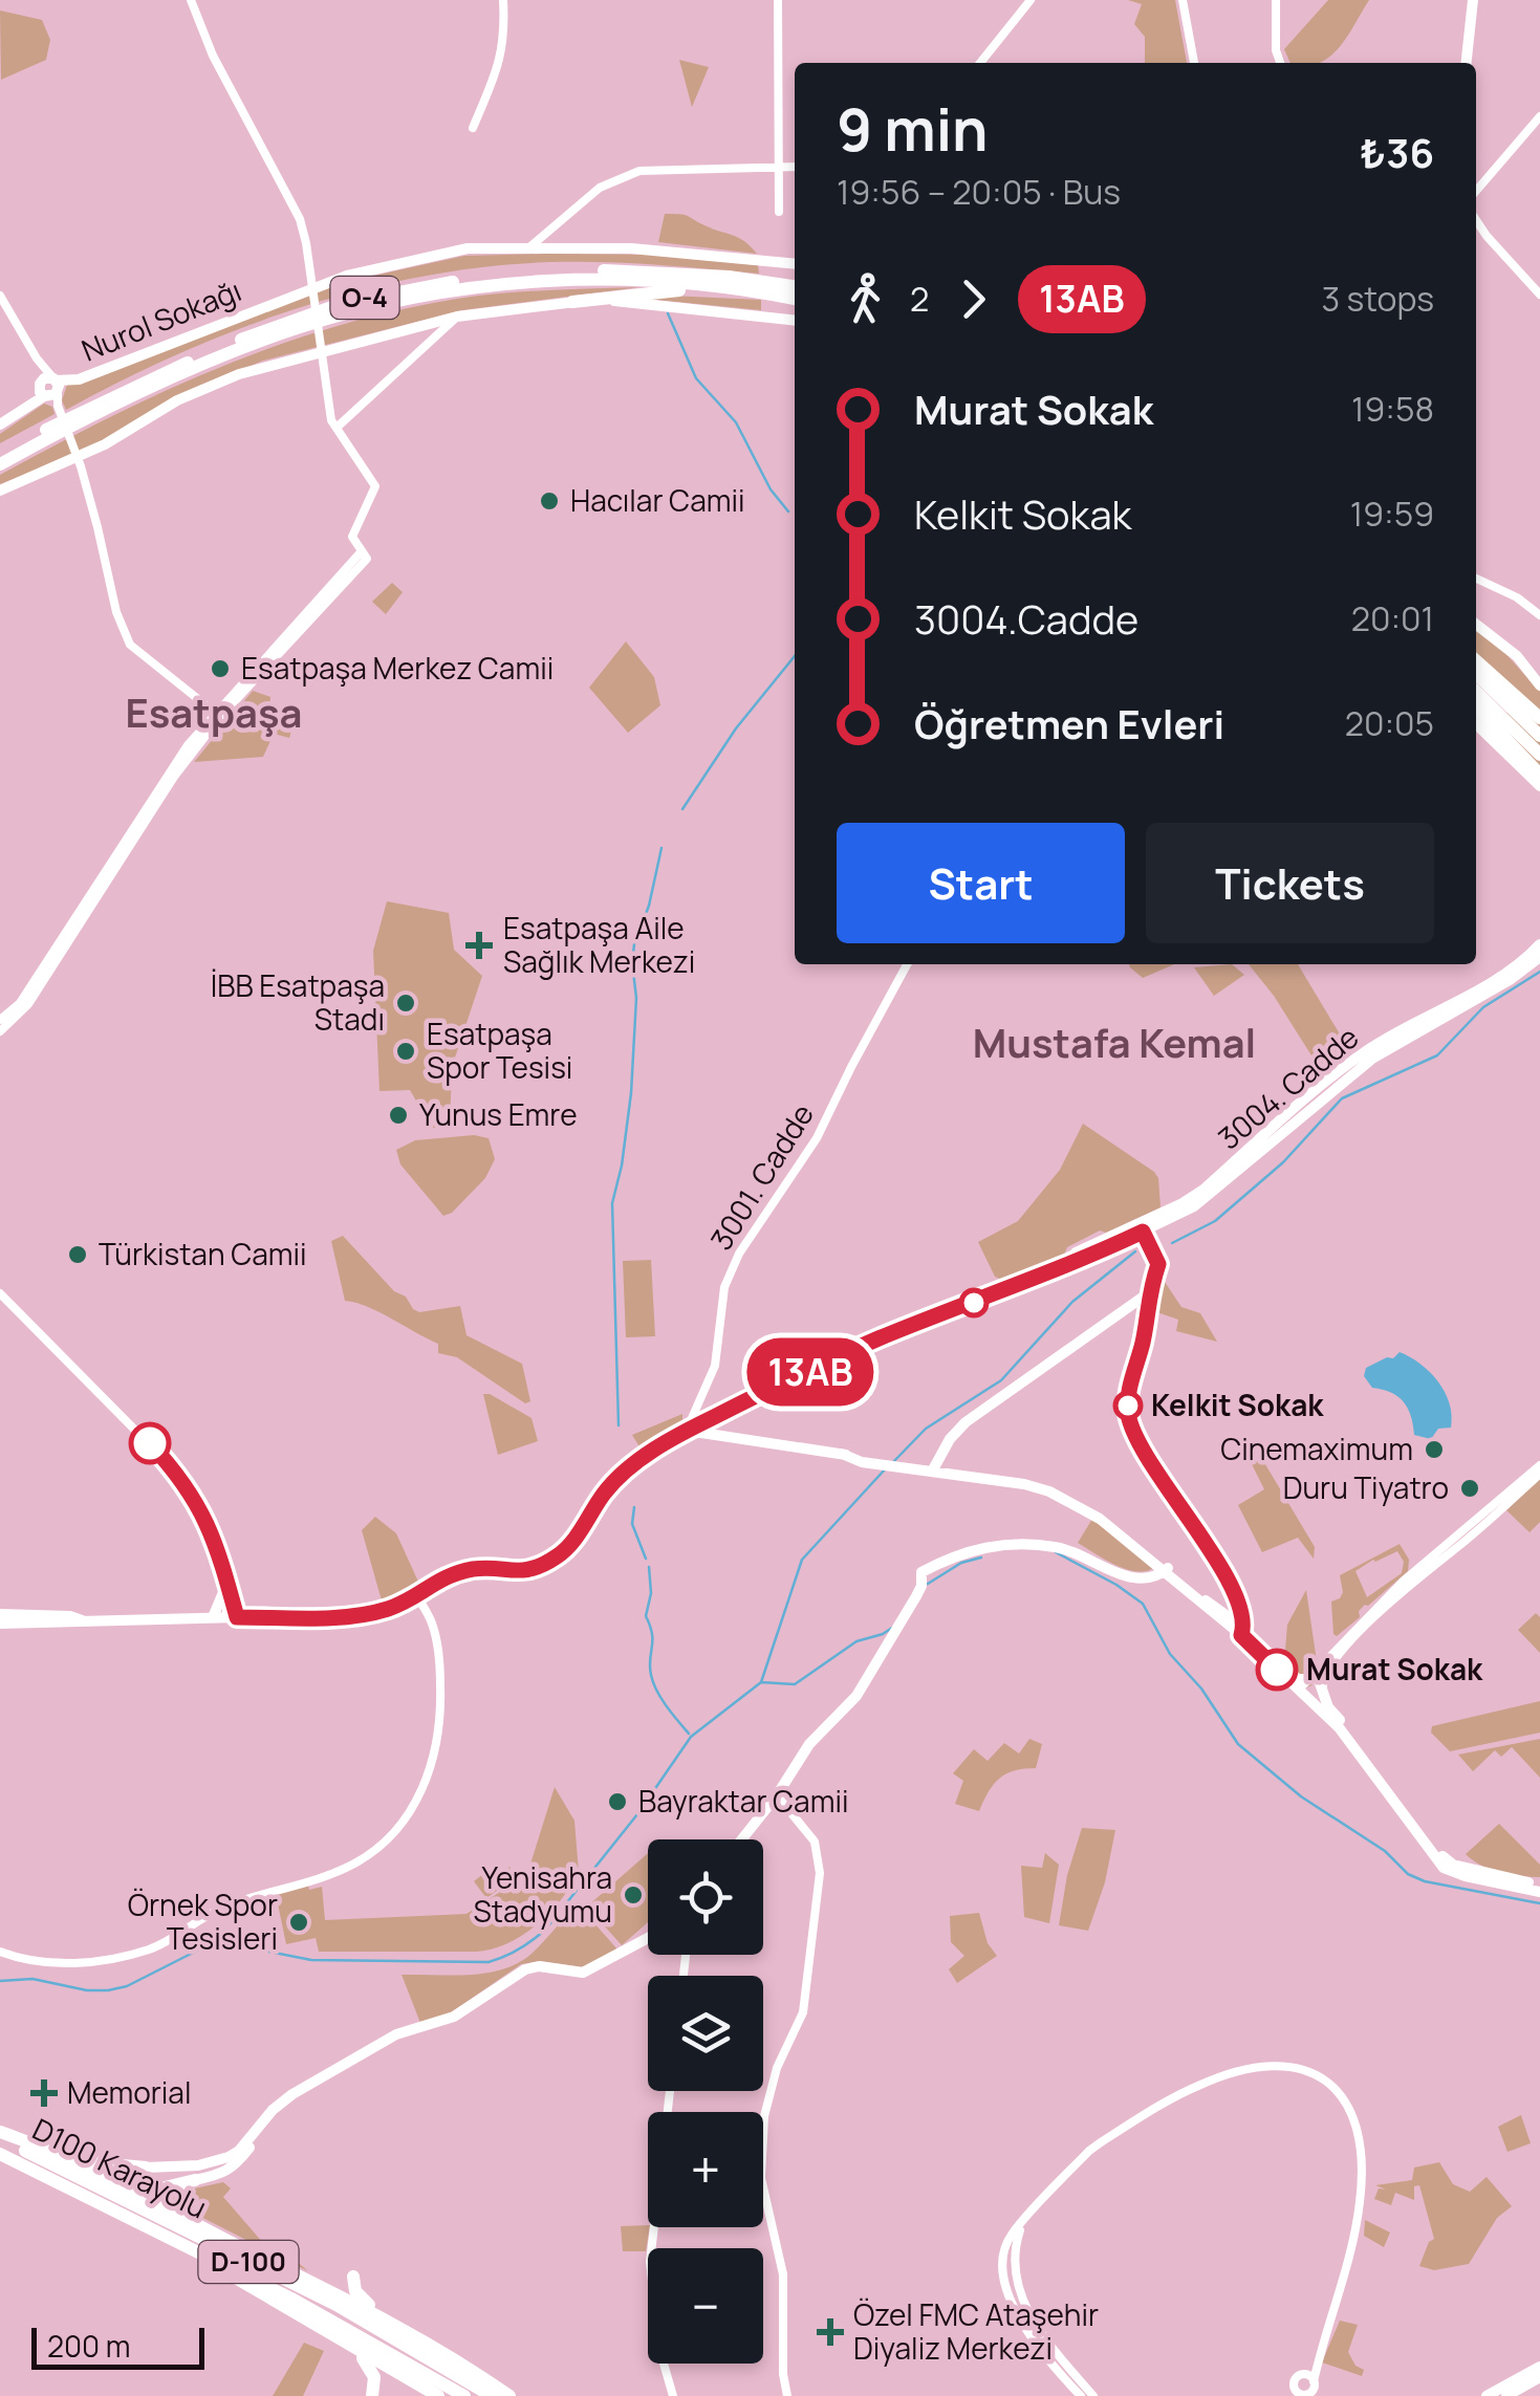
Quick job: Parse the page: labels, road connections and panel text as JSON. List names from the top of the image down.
{
  "streets": {
    "highway": ["O-4", "D100 Karayolu", "D-100"],
    "main road": ["Nurol Sokağı", "3004. Cadde"],
    "street": ["3001. Cadde"]
  },
  "crossings": [
    ["3004. Cadde", "3001. Cadde"]
  ],
  "districts": ["Esatpaşa", "Mustafa Kemal"],
  "places": {
    "other": [
      "Hacılar Camii",
      "Esatpaşa Merkez Camii",
      "İBB Esatpaşa Stadı",
      "Esatpaşa Spor Tesisi",
      "Yunus Emre",
      "Türkistan Camii",
      "Kelkit Sokak",
      "Cinemaximum",
      "Duru Tiyatro",
      "Murat Sokak",
      "Bayraktar Camii",
      "Yenisahra Stadyumu",
      "Örnek Spor Tesisleri"
    ],
    "health": ["Esatpaşa Aile Sağlık Merkezi", "Memorial", "Özel FMC Ataşehir Diyaliz Merkezi"]
  },
  "lines": ["bus line 13AB"],
  "scale_bar": "200 m",
  "page": {
    "on_map": "13AB",
    "heading": ["9 min", "19:56 – 20:05 · Bus", "₺36"],
    "legs": ["2", "13AB", "3 stops"],
    "list": [
      {
        "name": "Murat Sokak",
        "value": "19:58"
      },
      {
        "name": "Kelkit Sokak",
        "value": "19:59"
      },
      {
        "name": "3004.Cadde",
        "value": "20:01"
      },
      {
        "name": "Öğretmen Evleri",
        "value": "20:05"
      }
    ],
    "buttons": ["Start", "Tickets"],
    "map_buttons": ["+", "−"],
    "scale": "200 m"
  }
}
